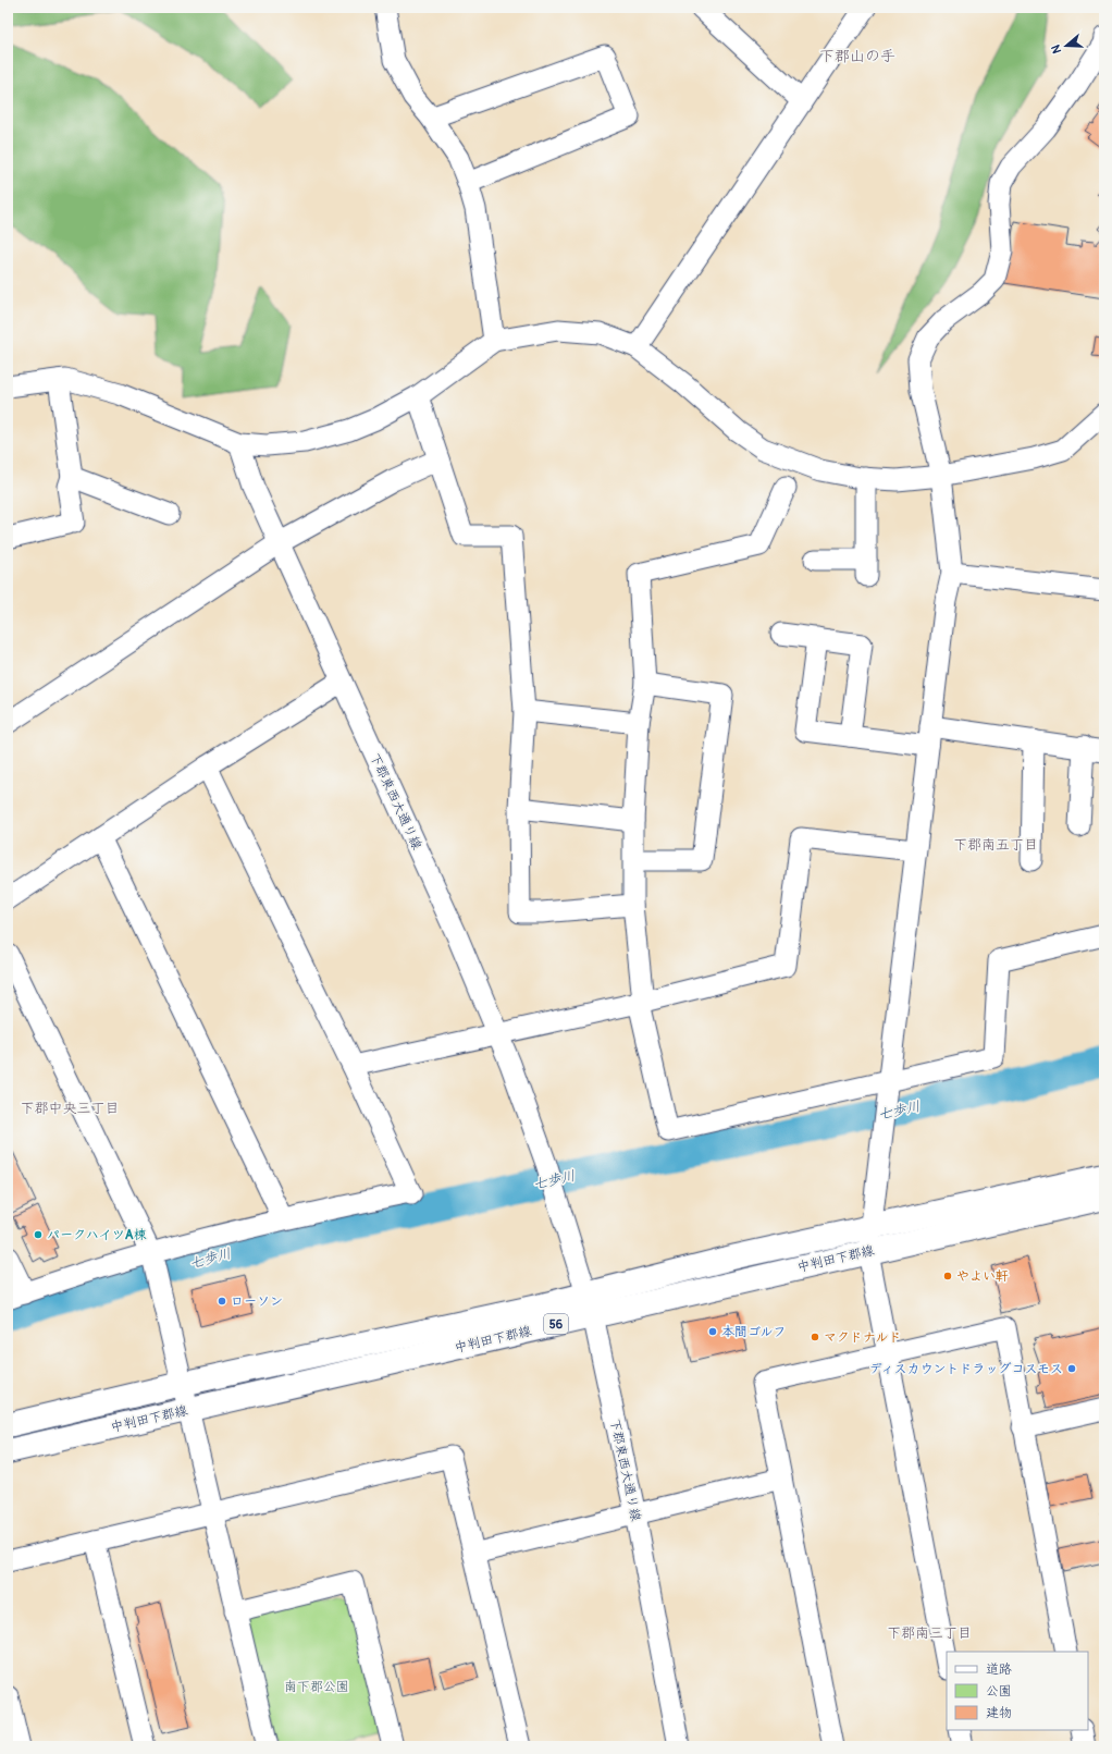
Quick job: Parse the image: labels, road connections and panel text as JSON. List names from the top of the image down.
{
  "streets": {
    "main road": ["中判田下郡線", "56"],
    "street": ["下郡東西大通り線"]
  },
  "crossings": [
    ["下郡東西大通り線", "中判田下郡線"]
  ],
  "districts": [
    "下郡山の手",
    "下郡南五丁目",
    "下郡中央三丁目",
    "下郡南三丁目"
  ],
  "water": ["七歩川"],
  "parks": ["南下郡公園"],
  "places": [
    "パークハイツA棟",
    "やよい軒",
    "ローソン",
    "本間ゴルフ",
    "マクドナルド",
    "ディスカウントドラッグコスモス"
  ],
  "legend": ["道路", "公園", "建物"],
  "north": "left"
}
